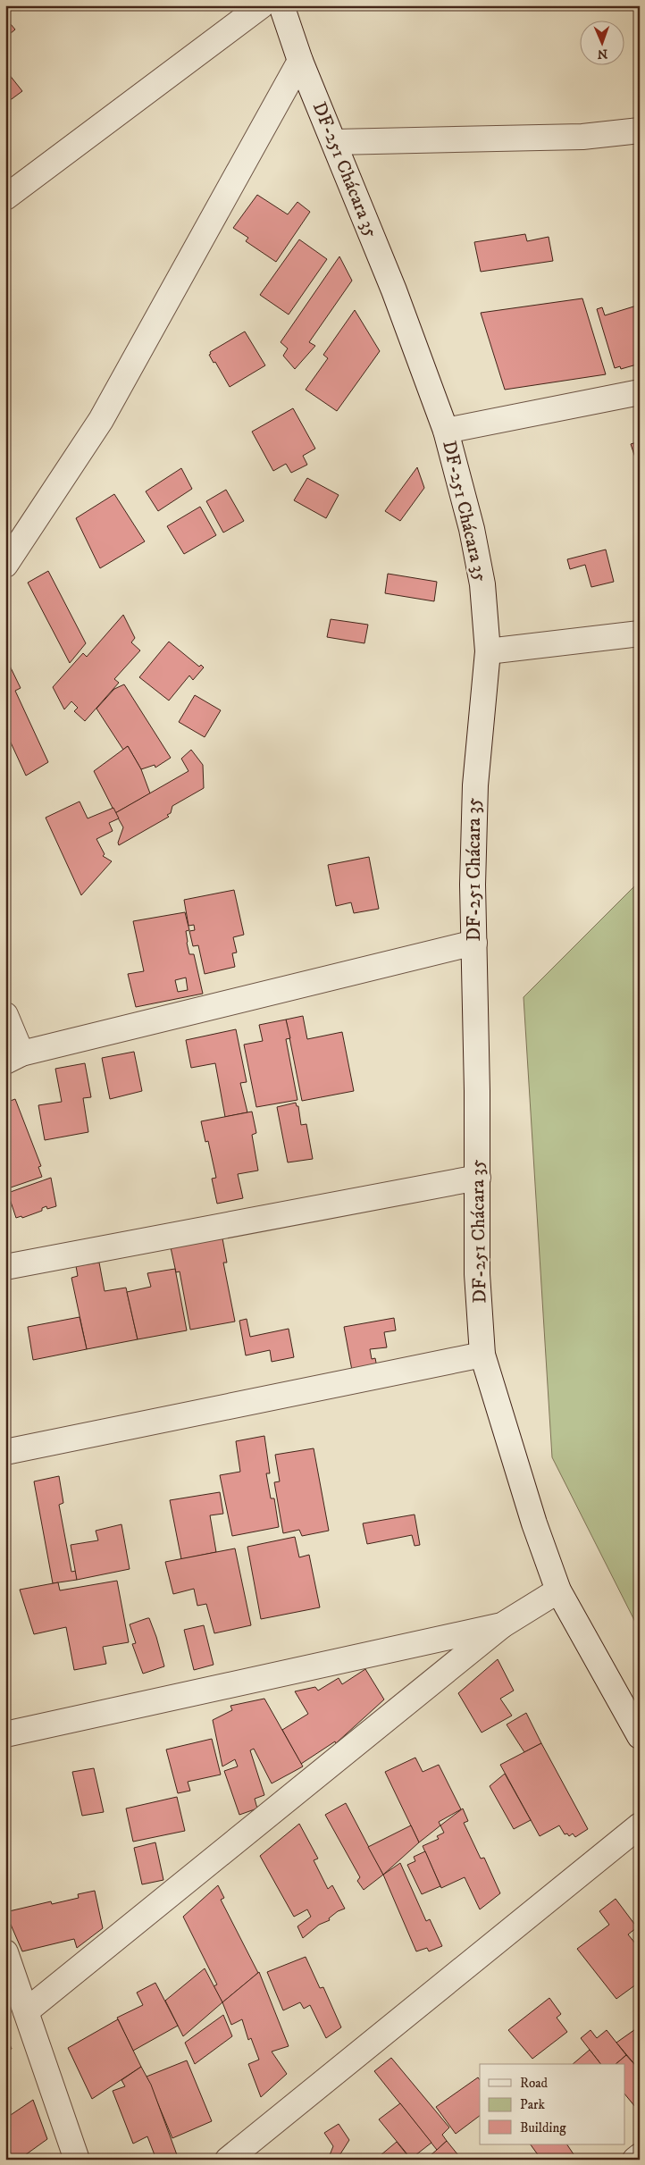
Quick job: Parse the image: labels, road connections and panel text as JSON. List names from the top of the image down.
{
  "streets": {
    "street": ["DF-251 Chácara 35"]
  },
  "legend": ["Road", "Park", "Building"],
  "north": "bottom"
}
